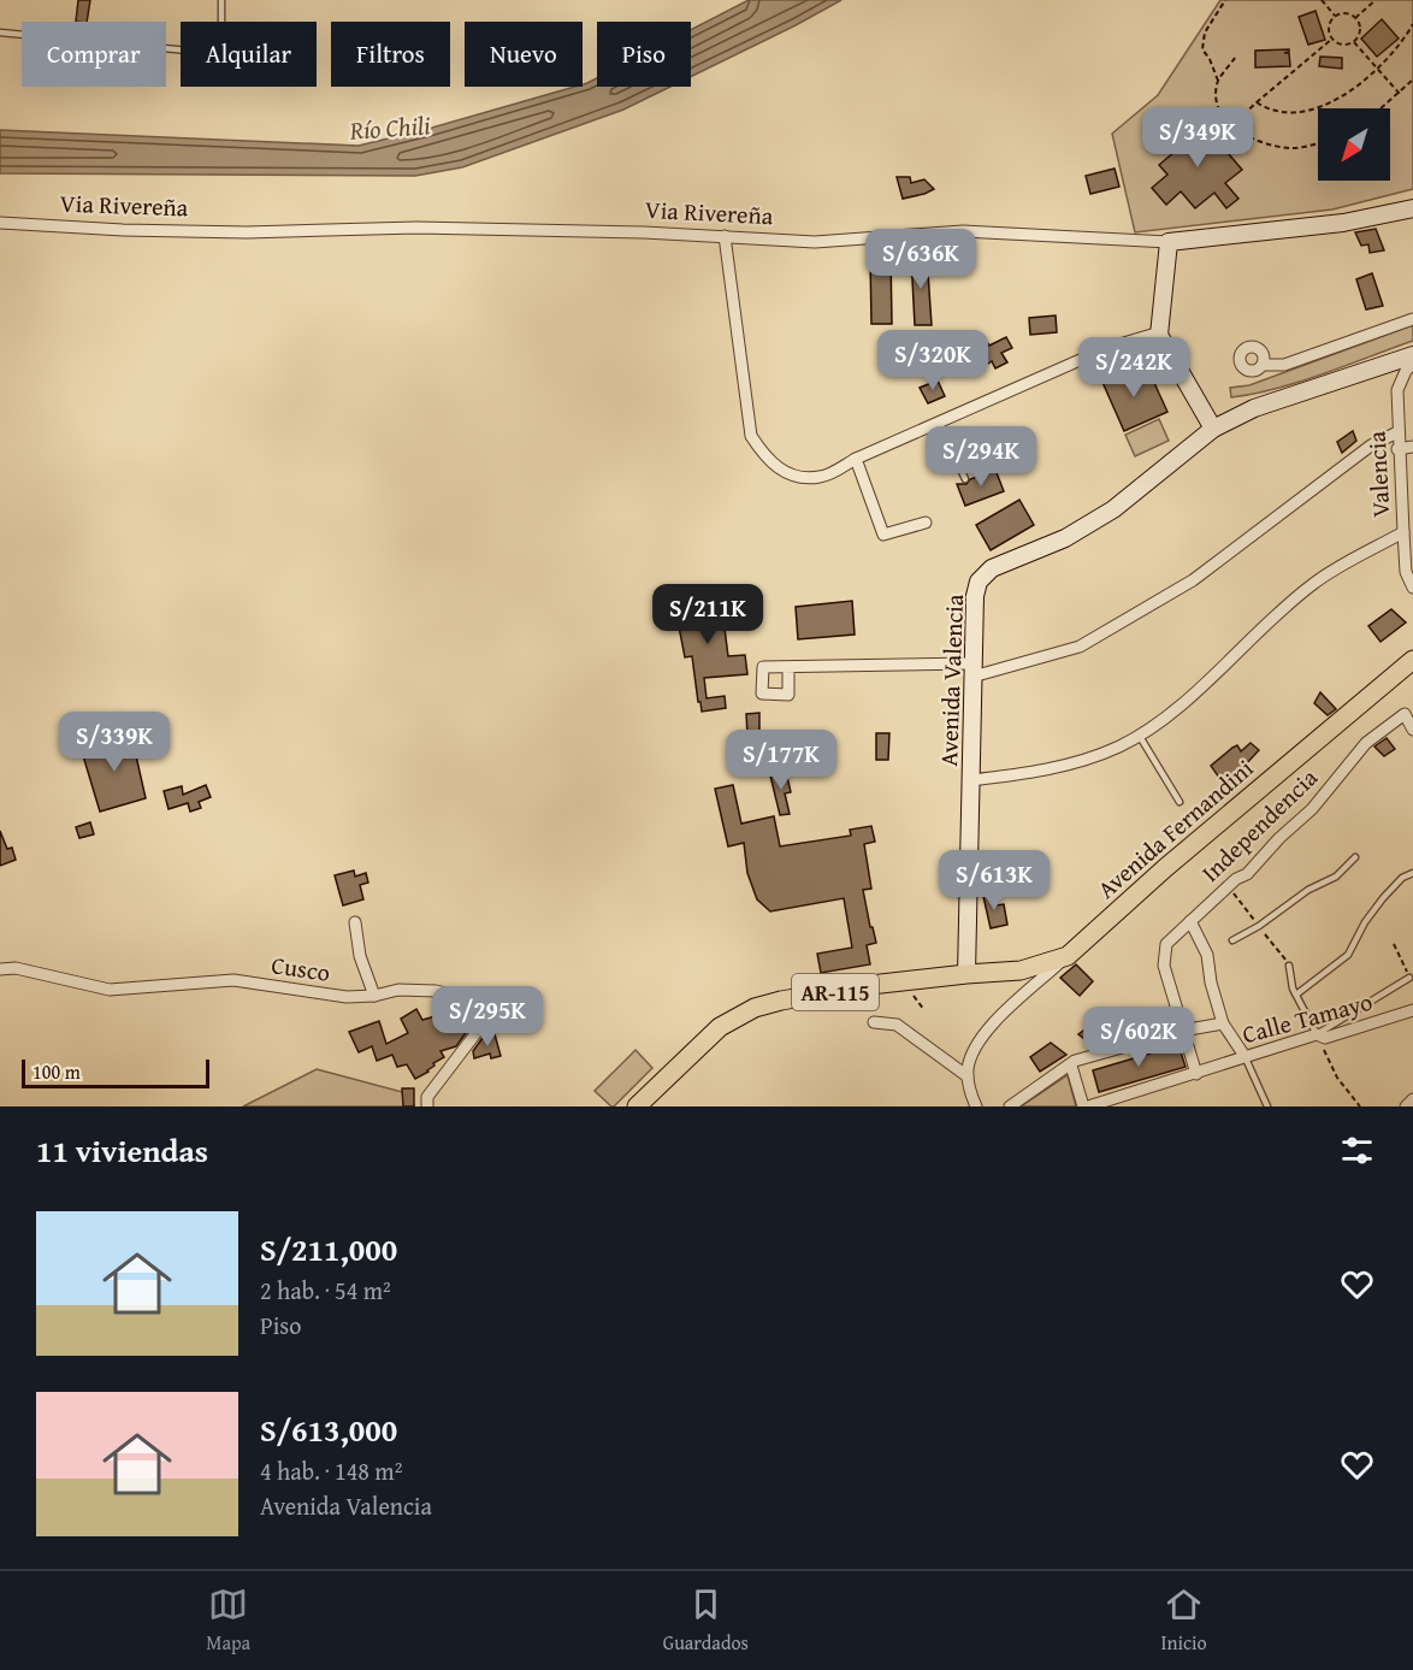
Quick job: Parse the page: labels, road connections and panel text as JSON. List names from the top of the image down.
{
  "streets": {
    "main road": ["Avenida Fernandini", "AR-115"],
    "street": [
      "Via Rivereña",
      "Valencia",
      "Avenida Valencia",
      "Independencia",
      "Cusco",
      "Calle Tamayo"
    ]
  },
  "crossings": [
    ["Avenida Valencia", "Avenida Fernandini"]
  ],
  "water": ["Río Chili"],
  "scale_bar": "100 m",
  "north": "bottom left",
  "page": {
    "chip": [
      "Comprar",
      "Alquilar",
      "Filtros",
      "Nuevo",
      "Piso"
    ],
    "price": [
      "S/349K",
      "S/636K",
      "S/320K",
      "S/242K",
      "S/294K",
      "S/211K",
      "S/339K",
      "S/177K",
      "S/613K",
      "S/295K",
      "S/602K"
    ],
    "scale": "100 m",
    "heading": "11 viviendas",
    "list": [
      {
        "name": "S/211,000",
        "note": "2 hab. · 54 m² · Piso"
      },
      {
        "name": "S/613,000",
        "note": "4 hab. · 148 m² · Avenida Valencia"
      }
    ],
    "tabs": ["Mapa", "Guardados", "Inicio"]
  }
}
